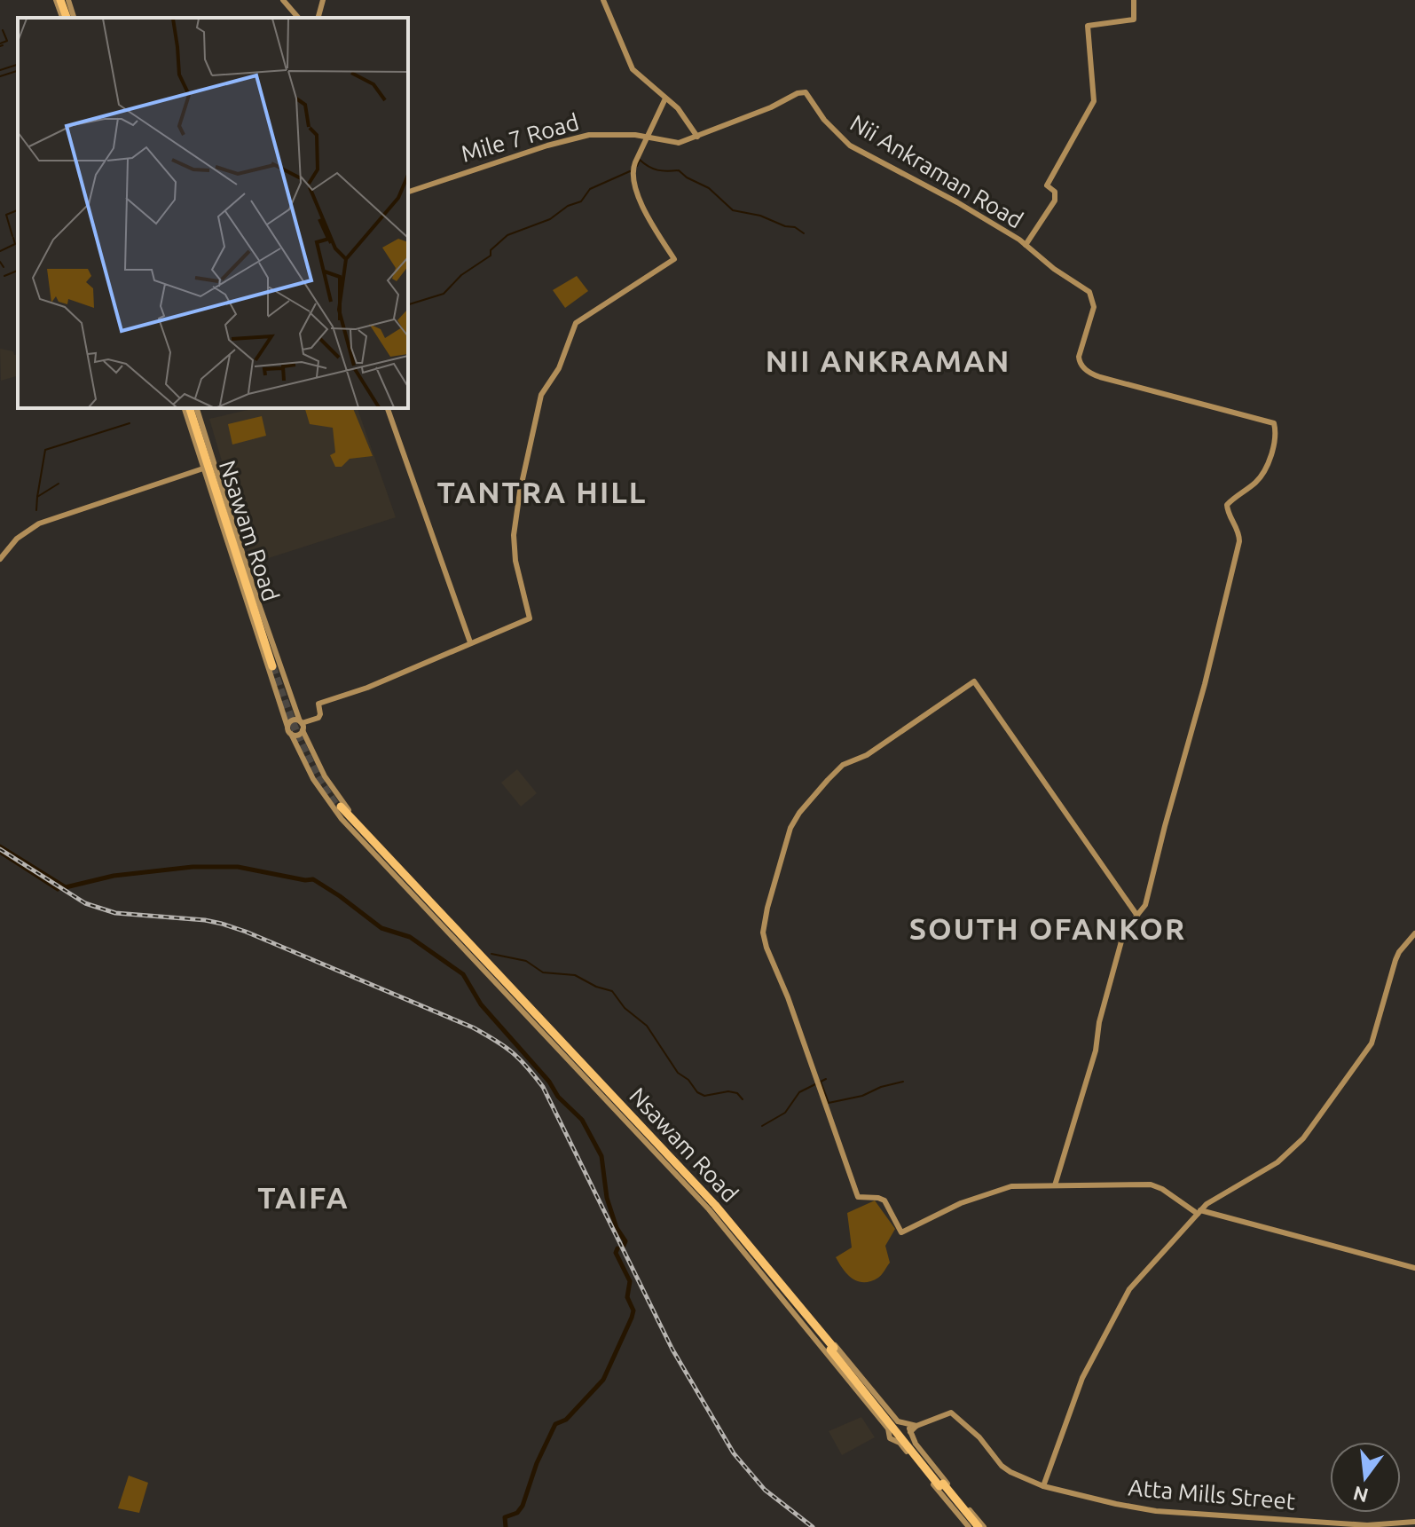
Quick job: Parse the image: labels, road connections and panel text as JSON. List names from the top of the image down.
{
  "streets": {
    "highway": ["Nsawam Road"],
    "street": ["Mile 7 Road", "Nii Ankraman Road", "Atta Mills Street"]
  },
  "crossings": [
    ["Mile 7 Road", "Nii Ankraman Road"]
  ],
  "districts": [
    "NII ANKRAMAN",
    "TANTRA HILL",
    "SOUTH OFANKOR",
    "TAIFA"
  ],
  "north": "bottom"
}
